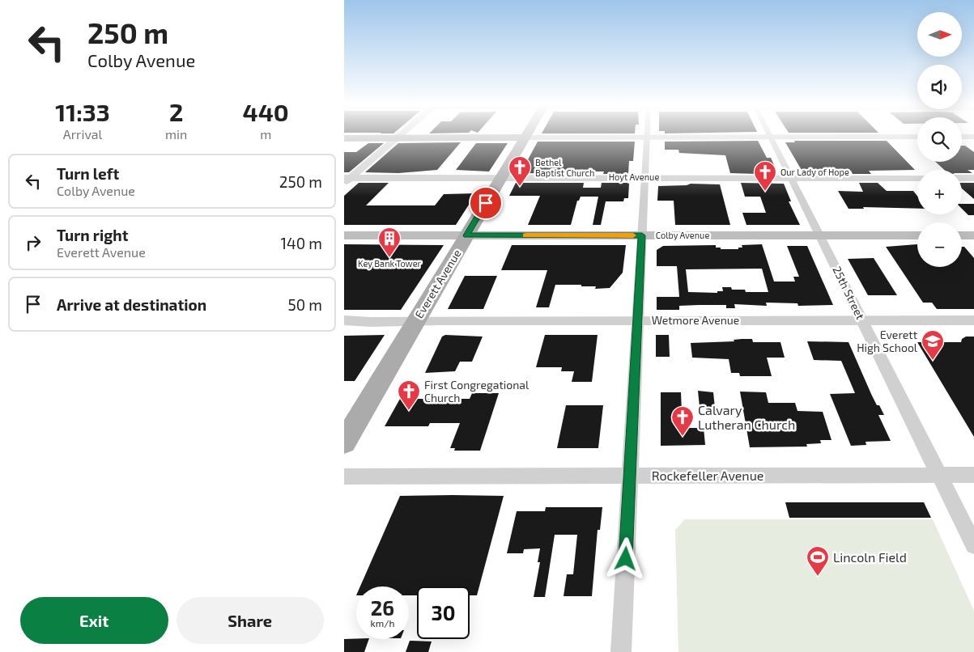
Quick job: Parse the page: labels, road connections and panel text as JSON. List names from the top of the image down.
{
  "streets": {
    "main road": ["Colby Avenue", "Everett Avenue"],
    "street": [
      "Hoyt Avenue",
      "25th Street",
      "Wetmore Avenue",
      "Rockefeller Avenue"
    ]
  },
  "crossings": [
    ["Hoyt Avenue", "Everett Avenue"],
    ["Hoyt Avenue", "25th Street"],
    ["Colby Avenue", "Everett Avenue"],
    ["Colby Avenue", "25th Street"],
    ["Everett Avenue", "Wetmore Avenue"],
    ["25th Street", "Wetmore Avenue"],
    ["25th Street", "Rockefeller Avenue"]
  ],
  "places": {
    "church": [
      "Bethel Baptist Church",
      "Our Lady of Hope",
      "First Congregational Church",
      "Calvary Lutheran Church"
    ],
    "building": ["Key Bank Tower"],
    "school or university": ["Everett High School"],
    "sports": ["Lincoln Field"]
  },
  "north": "right",
  "page": {
    "turn": ["250 m", "Colby Avenue"],
    "map_buttons": ["+", "−"],
    "eta": [
      "11:33",
      "Arrival",
      "2",
      "min",
      "440",
      "m"
    ],
    "list": [
      {
        "name": "Turn left",
        "note": "Colby Avenue",
        "value": "250 m"
      },
      {
        "name": "Turn right",
        "note": "Everett Avenue",
        "value": "140 m"
      },
      {
        "name": "Arrive at destination",
        "value": "50 m"
      }
    ],
    "speed": "26 km/h",
    "limit": "30",
    "buttons": ["Exit", "Share"]
  }
}
